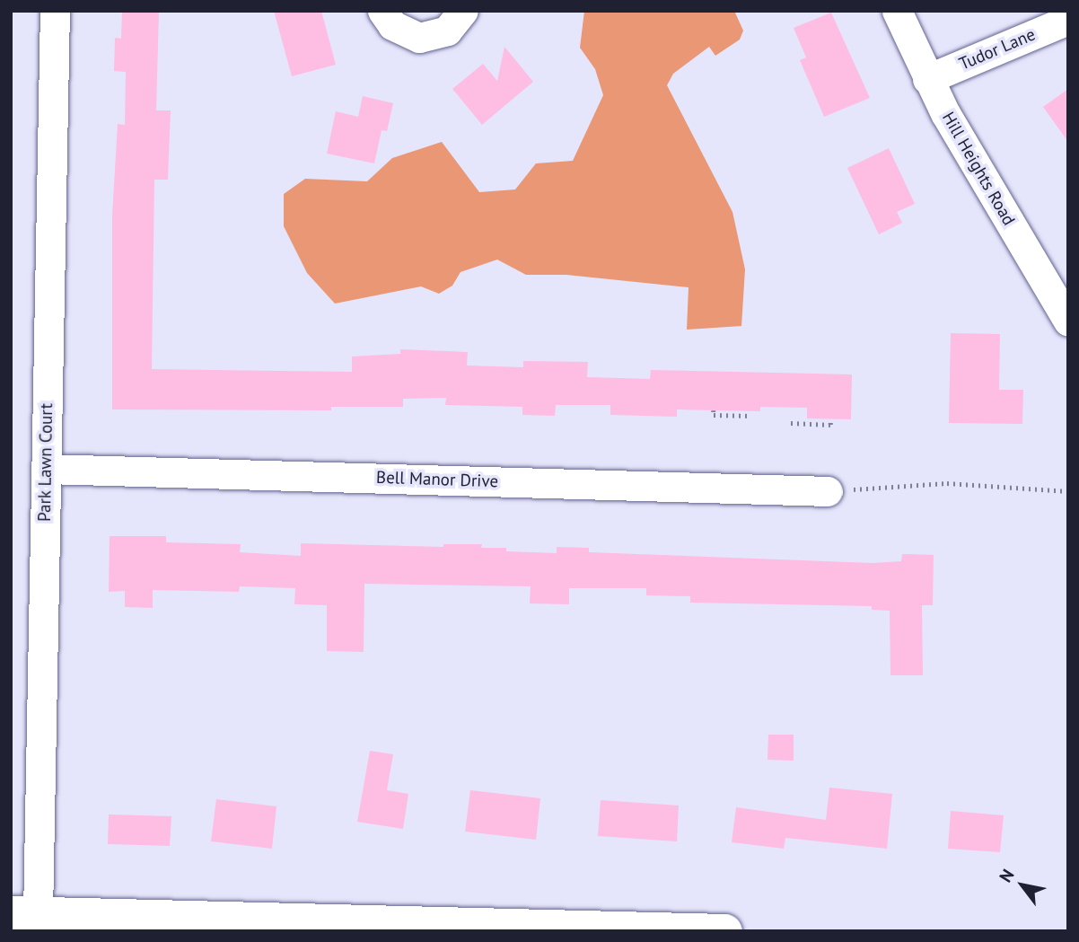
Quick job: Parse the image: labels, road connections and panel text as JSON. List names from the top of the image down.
{
  "streets": {
    "street": [
      "Tudor Lane",
      "Hill Heights Road",
      "Park Lawn Court",
      "Bell Manor Drive"
    ]
  },
  "crossings": [
    ["Tudor Lane", "Hill Heights Road"],
    ["Park Lawn Court", "Bell Manor Drive"]
  ],
  "north": "top left"
}
